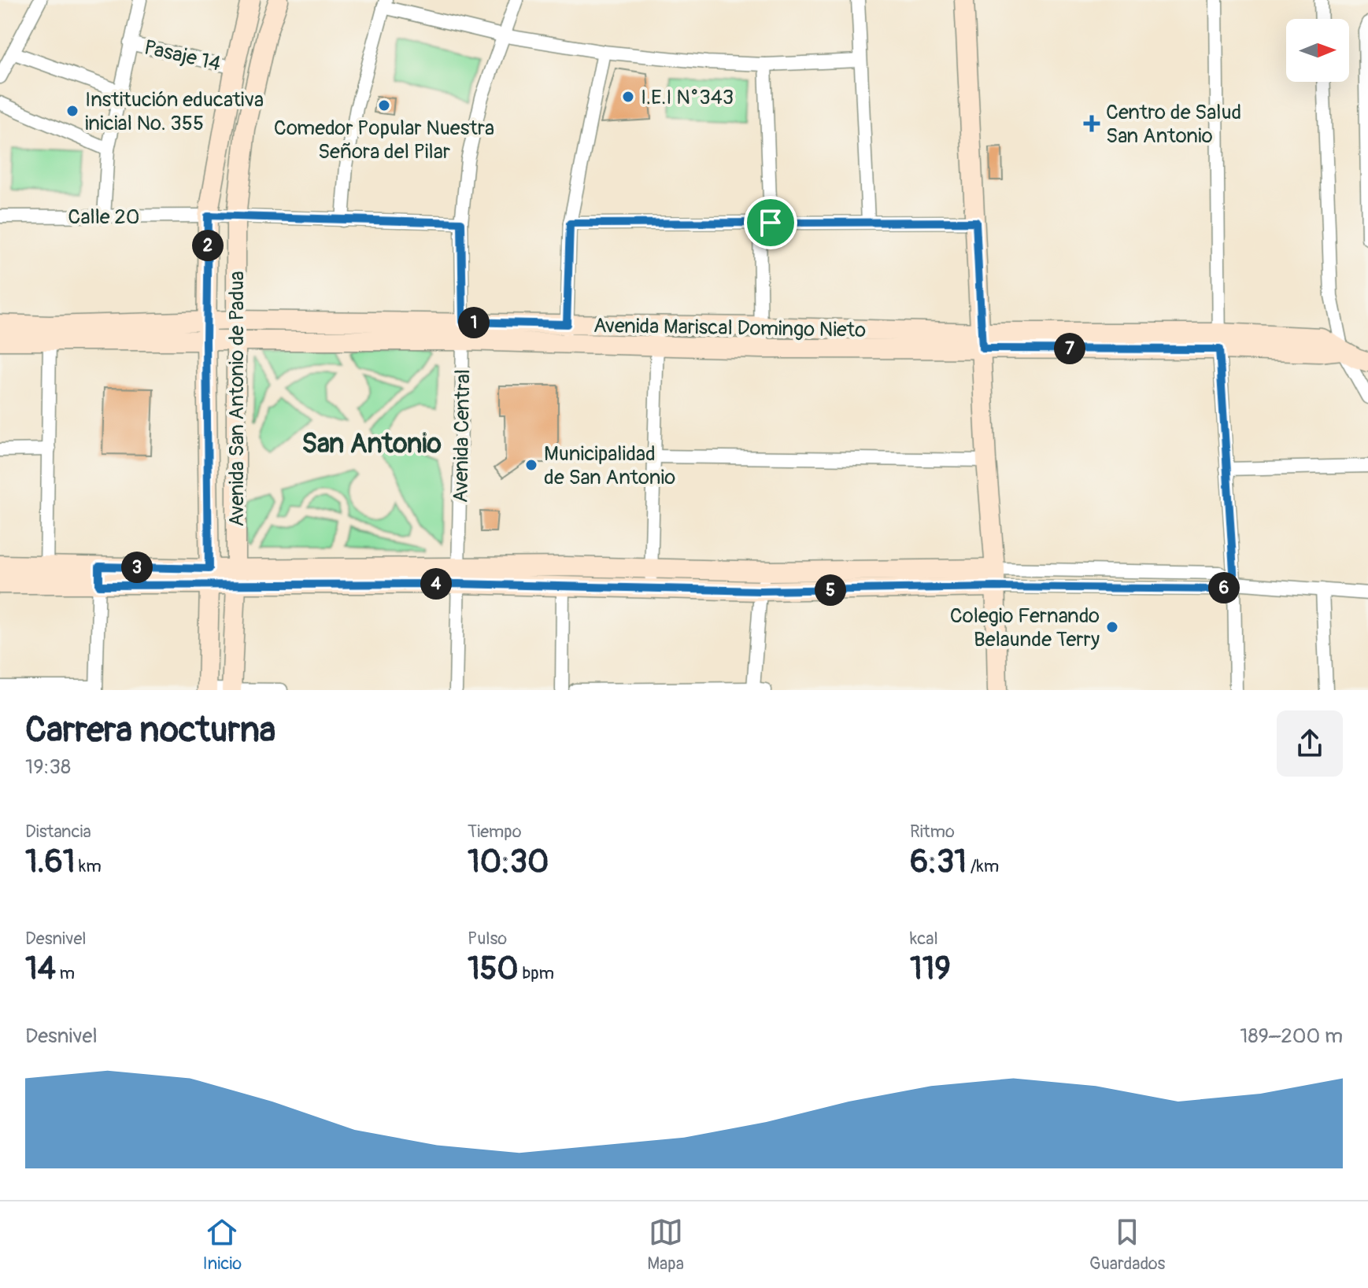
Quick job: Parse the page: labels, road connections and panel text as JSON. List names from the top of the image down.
{
  "streets": {
    "street": [
      "Pasaje 14",
      "Calle 20",
      "Avenida Mariscal Domingo Nieto",
      "Avenida San Antonio de Padua",
      "Avenida Central"
    ]
  },
  "crossings": [
    ["Pasaje 14", "Avenida San Antonio de Padua"],
    ["Calle 20", "Avenida San Antonio de Padua"],
    ["Calle 20", "Avenida Central"],
    ["Avenida Mariscal Domingo Nieto", "Avenida San Antonio de Padua"],
    ["Avenida Mariscal Domingo Nieto", "Avenida Central"]
  ],
  "districts": ["San Antonio"],
  "places": {
    "other": [
      "I.E.I N°343",
      "Comedor Popular Nuestra Señora del Pilar",
      "Institución educativa inicial No. 355",
      "Municipalidad de San Antonio",
      "Colegio Fernando Belaunde Terry"
    ],
    "health": ["Centro de Salud San Antonio"]
  },
  "north": "right",
  "page": {
    "pins": [
      "2",
      "1",
      "7",
      "3",
      "4",
      "6",
      "5"
    ],
    "heading": ["Carrera nocturna", "19:38"],
    "stats": [
      ["Distancia", "1.61 km"],
      ["Tiempo", "10:30"],
      ["Ritmo", "6:31 /km"],
      ["Desnivel", "14 m"],
      ["Pulso", "150 bpm"],
      ["kcal", "119"]
    ],
    "chart": ["Desnivel", "189–200 m"],
    "tabs": ["Inicio", "Mapa", "Guardados"]
  }
}
